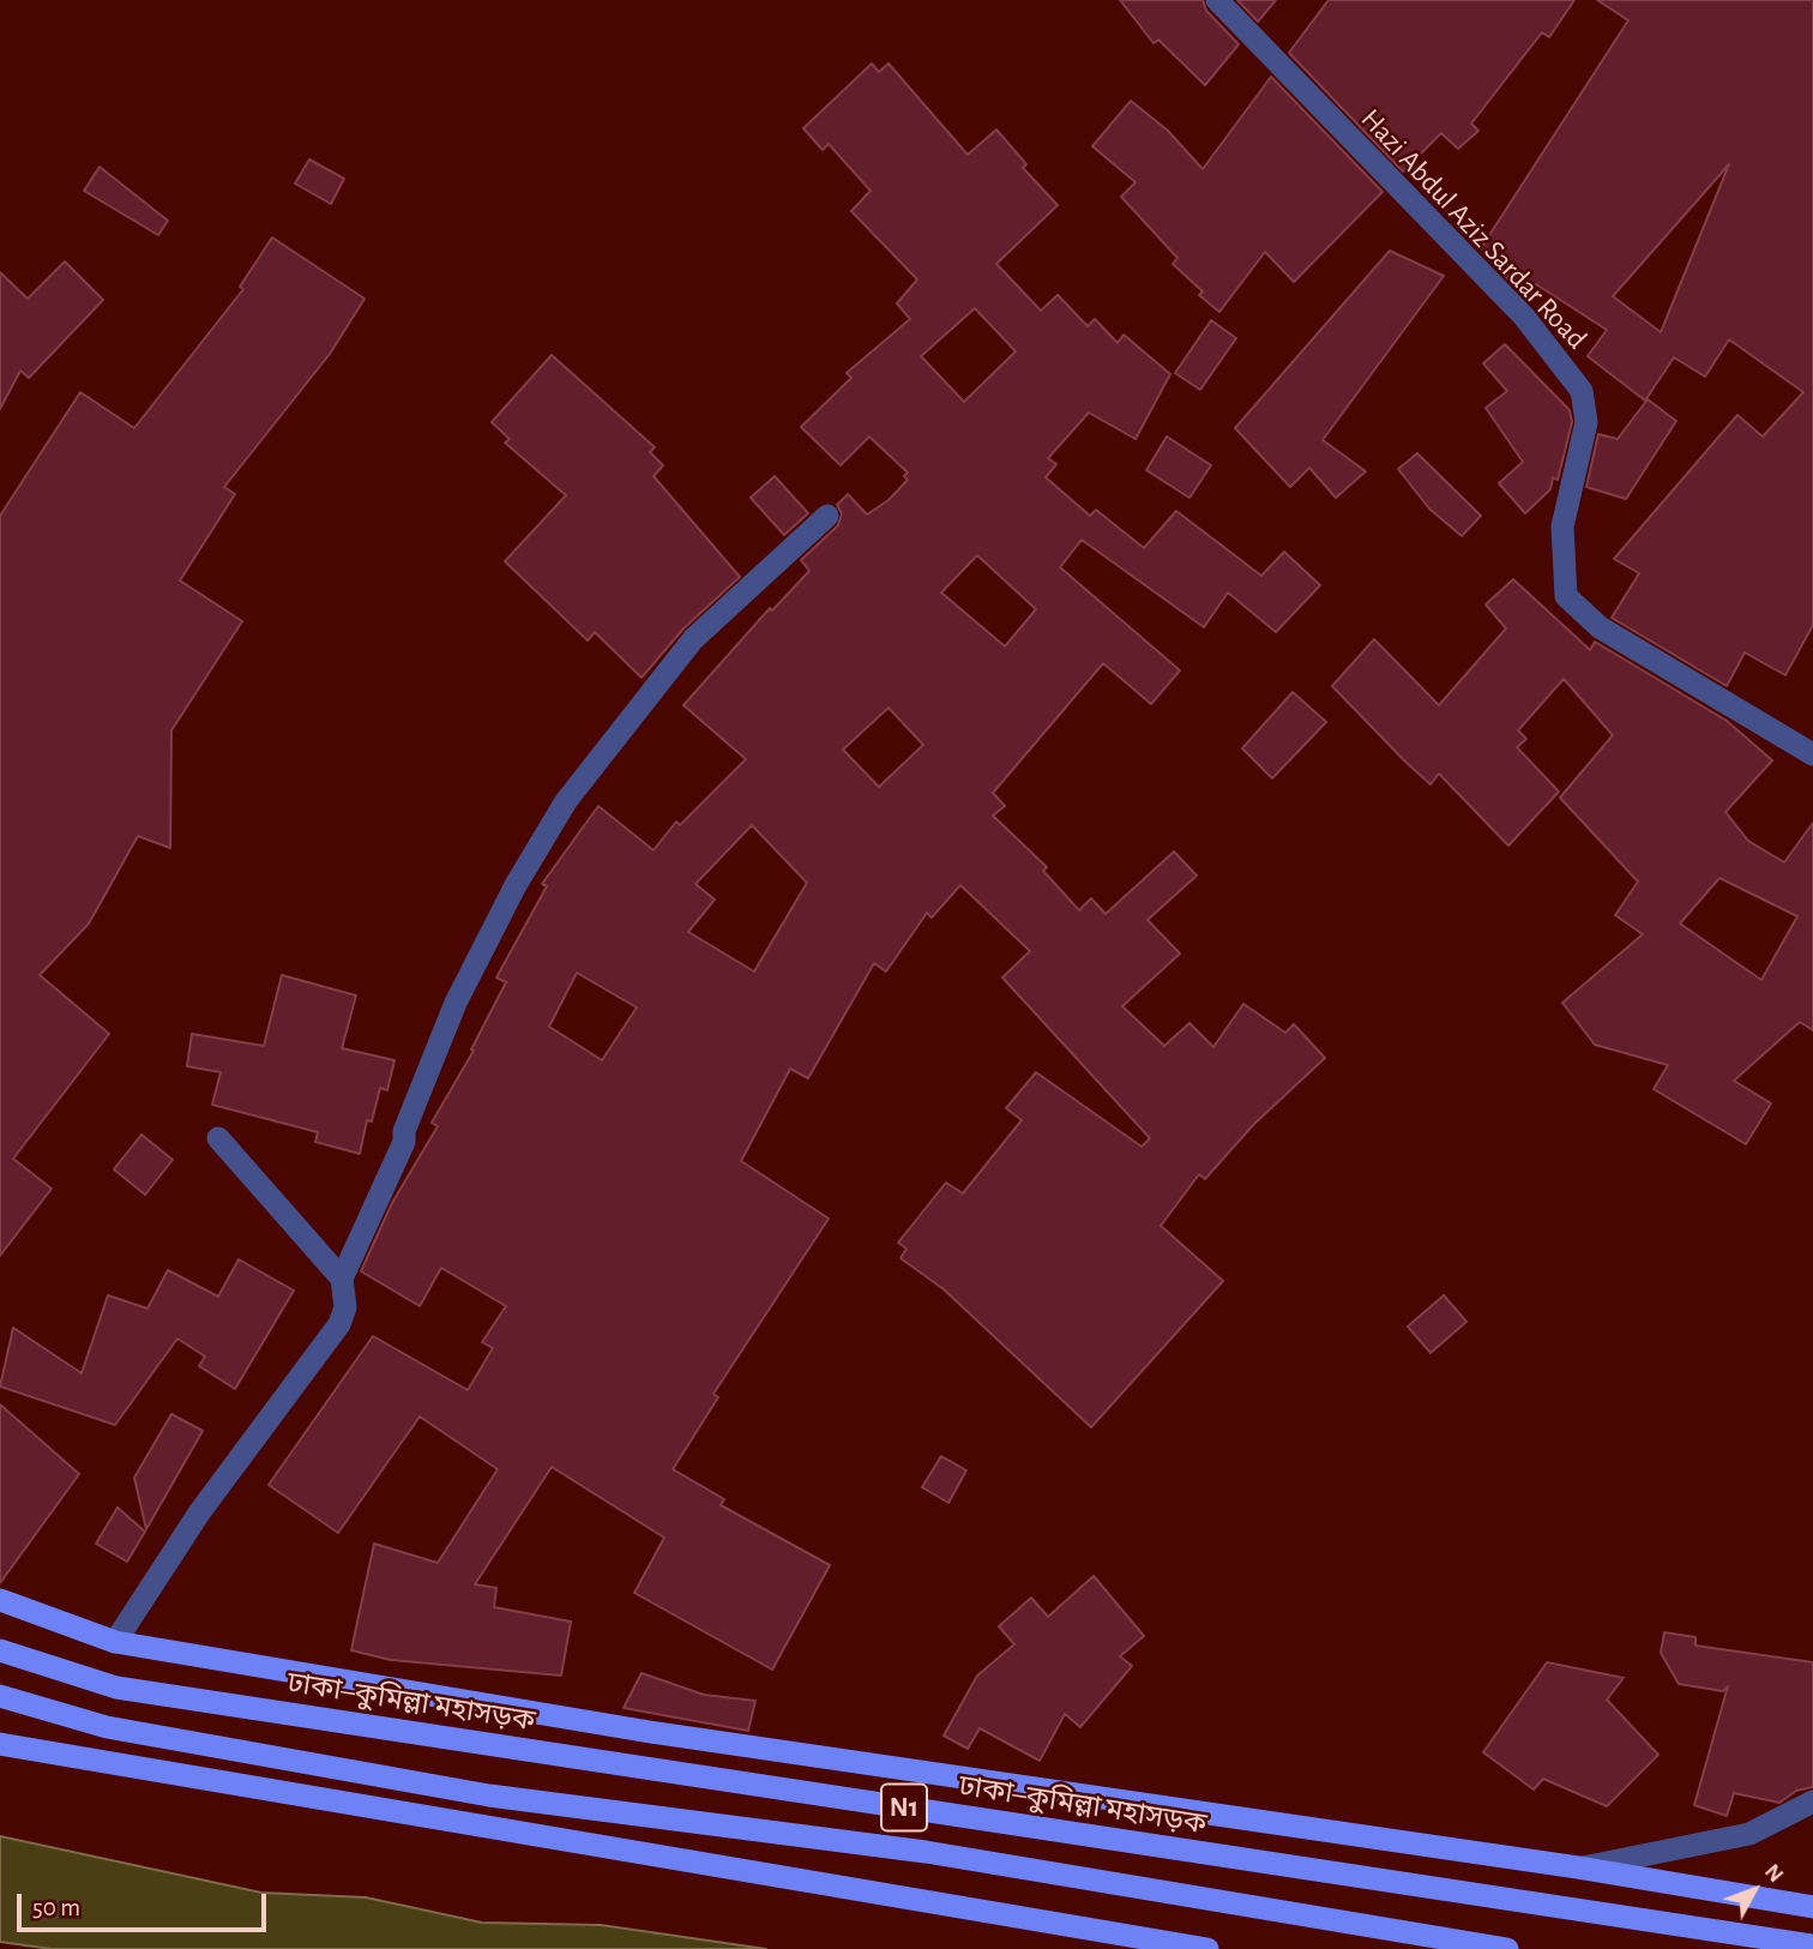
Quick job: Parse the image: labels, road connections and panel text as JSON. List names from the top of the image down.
{
  "streets": {
    "highway": ["ঢাকা–কুমিল্লা মহাসড়ক", "N1"],
    "street": ["Hazi Abdul Aziz Sardar Road"]
  },
  "scale_bar": "50 m",
  "north": "top right"
}
